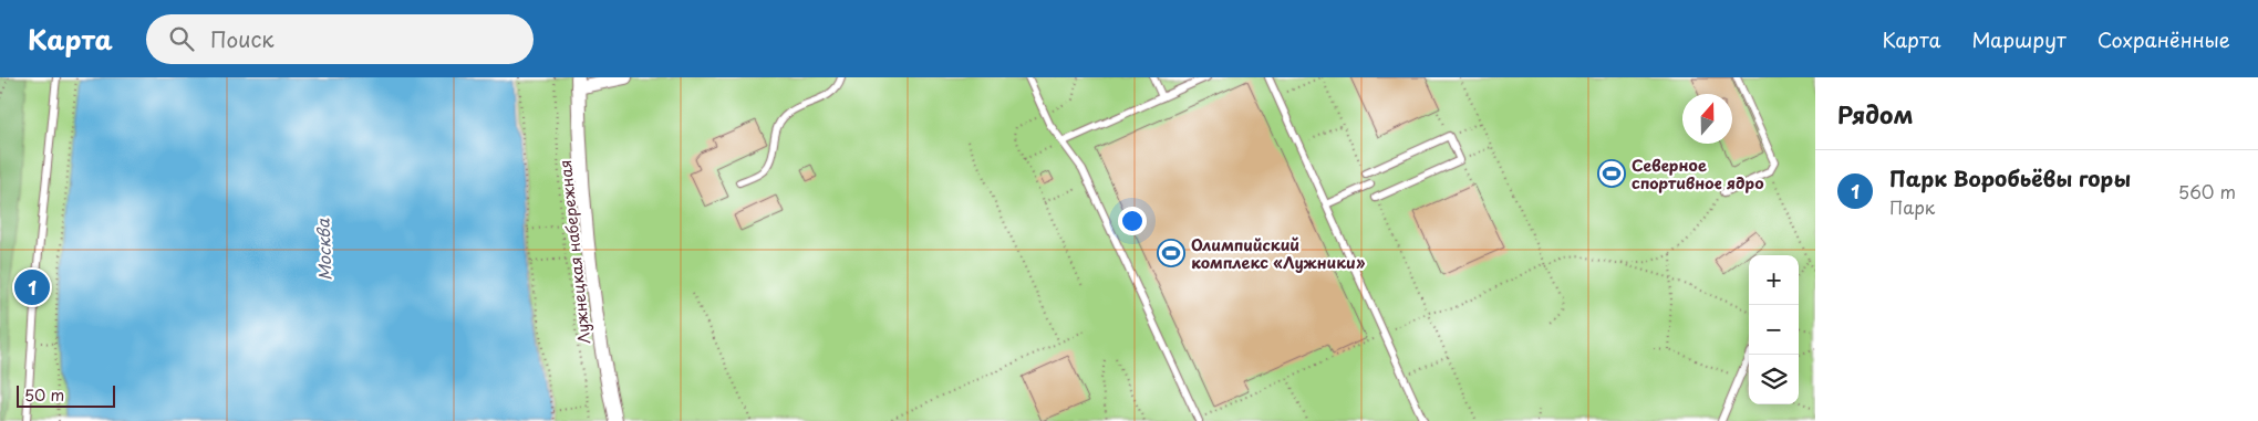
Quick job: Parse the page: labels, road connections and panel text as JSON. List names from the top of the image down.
{
  "streets": {
    "street": ["Лужнецкая набережная"]
  },
  "water": ["Москва"],
  "places": {
    "sports": ["Северное спортивное ядро", "Олимпийский комплекс «Лужники»"]
  },
  "scale_bar": "50 m",
  "north": "top",
  "page": {
    "header": "Карта",
    "search": "Поиск",
    "nav": ["Карта", "Маршрут", "Сохранённые"],
    "heading": "Рядом",
    "list": [
      {
        "mark": "1",
        "name": "Парк Воробьёвы горы",
        "note": "Парк",
        "value": "560 m"
      }
    ],
    "map_buttons": ["+", "−"],
    "pins": "1",
    "scale": "50 m"
  }
}
